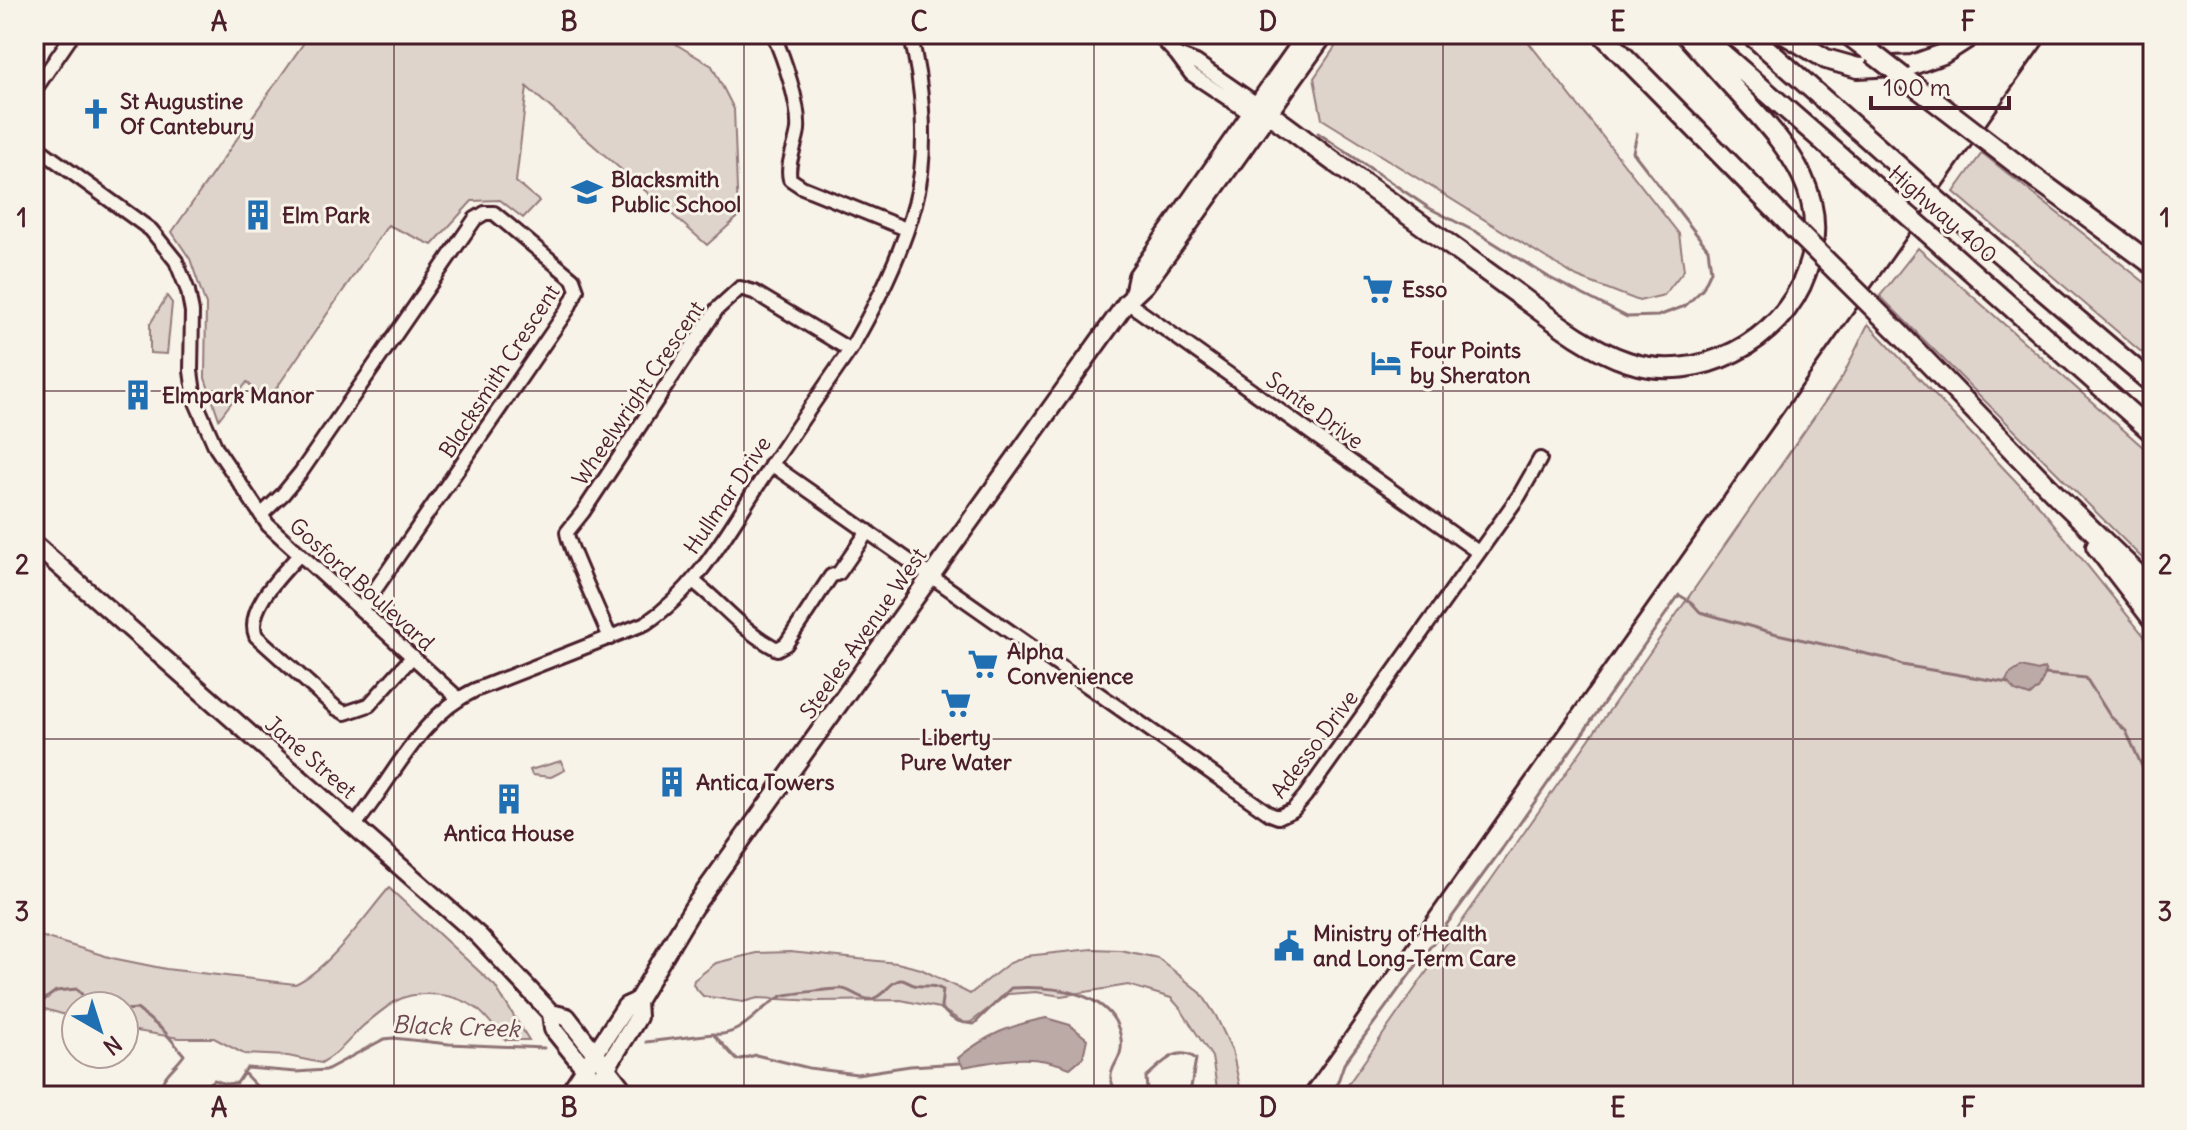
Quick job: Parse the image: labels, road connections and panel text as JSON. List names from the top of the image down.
{
  "streets": {
    "highway": ["Highway 400"],
    "main road": ["Steeles Avenue West", "Jane Street"],
    "street": [
      "Blacksmith Crescent",
      "Wheelwright Crescent",
      "Sante Drive",
      "Hullmar Drive",
      "Gosford Boulevard",
      "Adesso Drive"
    ]
  },
  "crossings": [
    ["Blacksmith Crescent", "Gosford Boulevard"],
    ["Wheelwright Crescent", "Hullmar Drive"],
    ["Sante Drive", "Steeles Avenue West"],
    ["Sante Drive", "Adesso Drive"],
    ["Hullmar Drive", "Gosford Boulevard"],
    ["Hullmar Drive", "Jane Street"],
    ["Steeles Avenue West", "Adesso Drive"],
    ["Steeles Avenue West", "Jane Street"]
  ],
  "water": ["Black Creek"],
  "places": {
    "church": ["St Augustine Of Cantebury"],
    "school or university": ["Blacksmith Public School"],
    "building": [
      "Elm Park",
      "Elmpark Manor",
      "Antica Towers",
      "Antica House"
    ],
    "supermarket": ["Esso", "Alpha Convenience", "Liberty Pure Water"],
    "hotel": ["Four Points by Sheraton"],
    "public building": ["Ministry of Health and Long-Term Care"]
  },
  "scale_bar": "100 m",
  "north": "bottom right",
  "grid": {
    "columns": [
      "A",
      "B",
      "C",
      "D",
      "E",
      "F"
    ],
    "rows": ["1", "2", "3"]
  }
}
